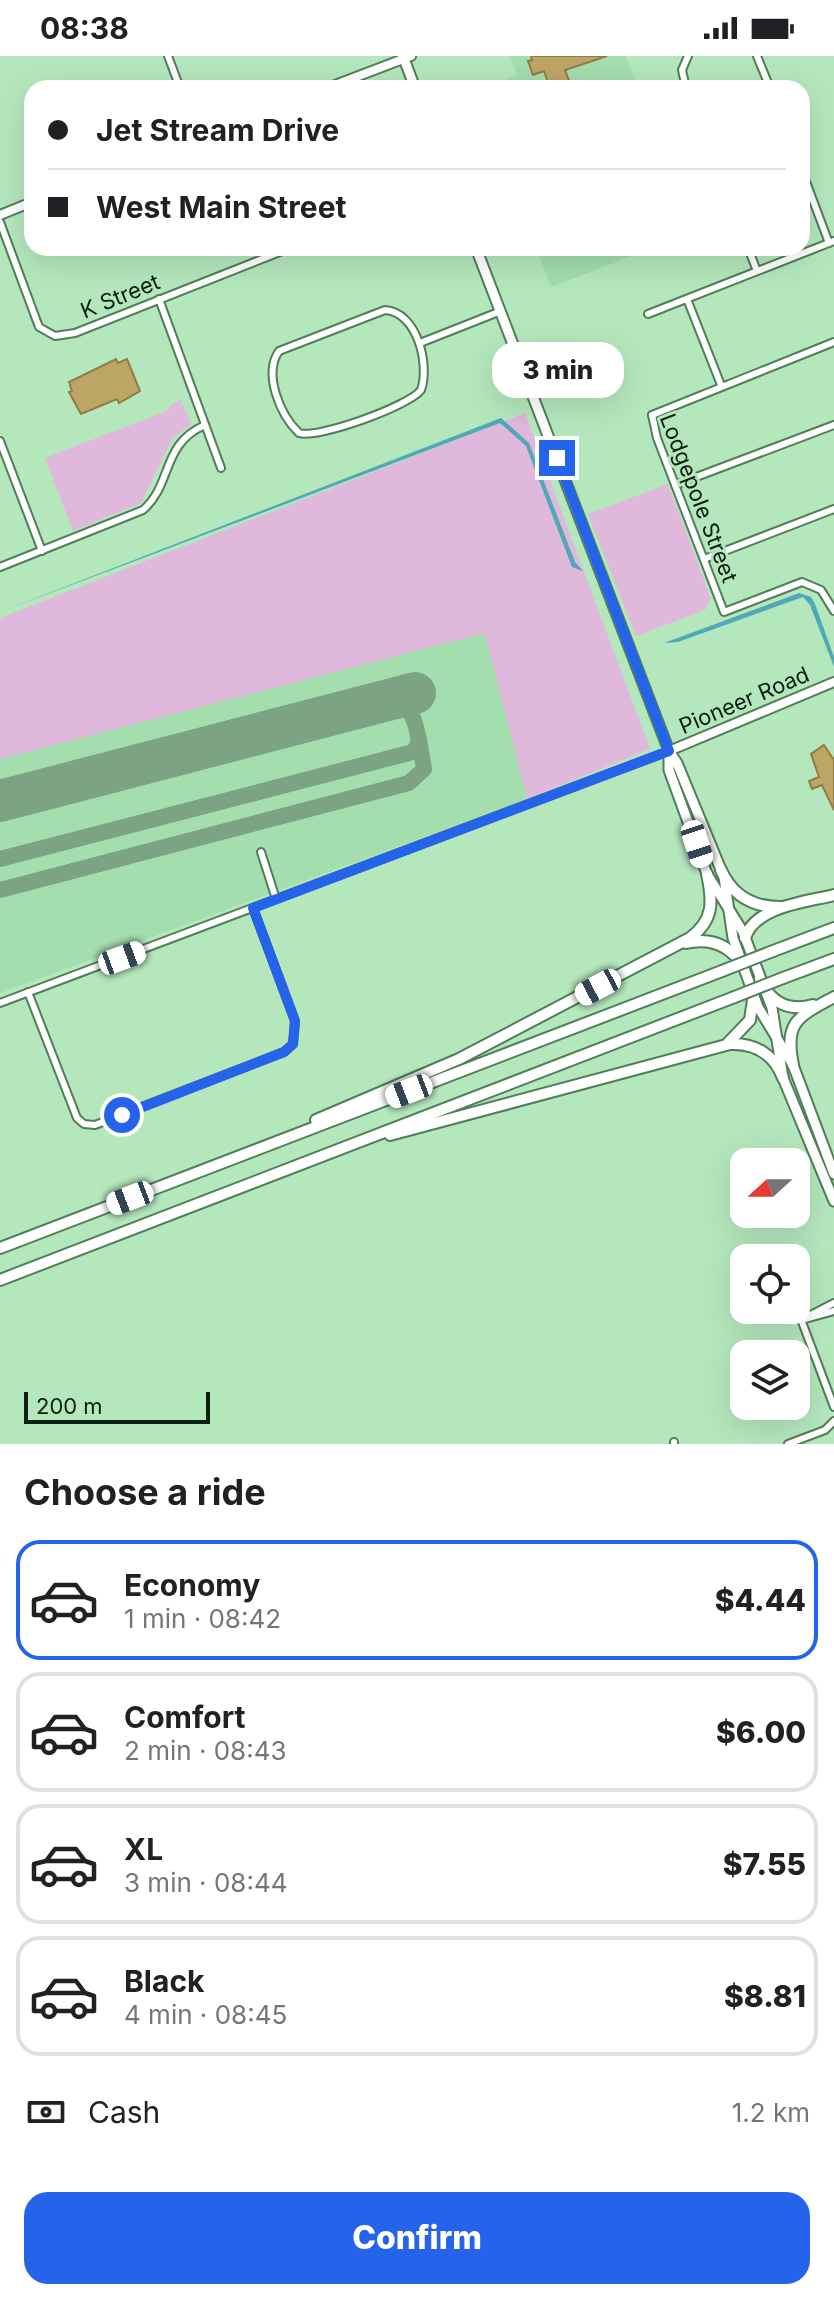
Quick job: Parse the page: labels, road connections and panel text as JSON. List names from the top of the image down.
{
  "streets": {
    "street": ["K Street", "Lodgepole Street", "Pioneer Road"]
  },
  "scale_bar": "200 m",
  "north": "left",
  "page": {
    "status": "08:38",
    "banner": ["Jet Stream Drive", "West Main Street"],
    "bubble": "3 min",
    "scale": "200 m",
    "heading": "Choose a ride",
    "list": [
      {
        "name": "Economy",
        "note": "1 min · 08:42",
        "value": "$4.44"
      },
      {
        "name": "Comfort",
        "note": "2 min · 08:43",
        "value": "$6.00"
      },
      {
        "name": "XL",
        "note": "3 min · 08:44",
        "value": "$7.55"
      },
      {
        "name": "Black",
        "note": "4 min · 08:45",
        "value": "$8.81"
      }
    ],
    "pay": ["Cash", "1.2 km"],
    "buttons": "Confirm"
  }
}
